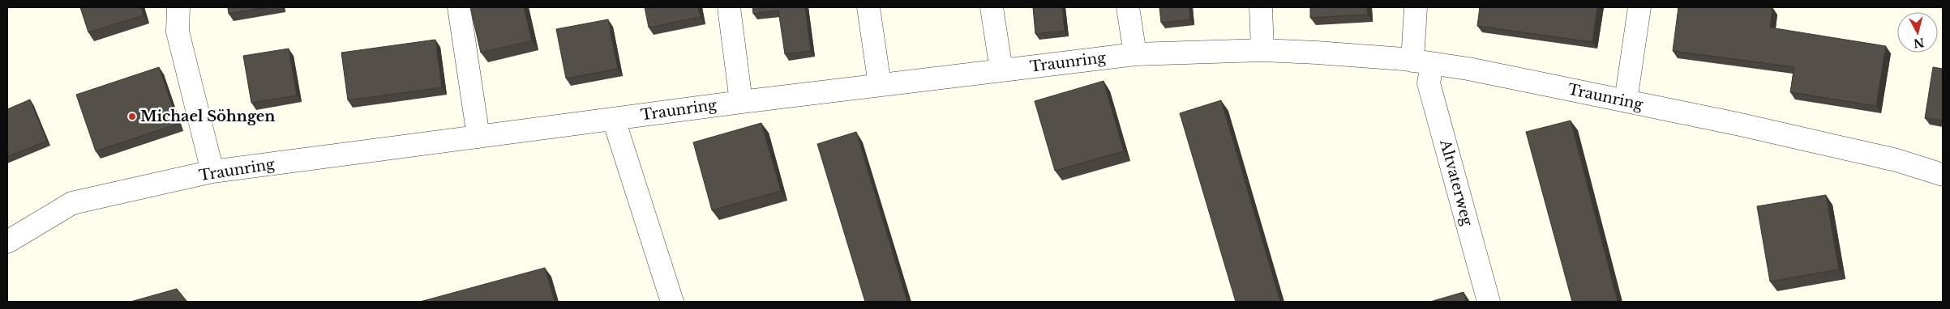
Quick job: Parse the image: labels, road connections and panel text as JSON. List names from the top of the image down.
{
  "streets": {
    "street": ["Traunring", "Altvaterweg"]
  },
  "crossings": [
    ["Traunring", "Altvaterweg"]
  ],
  "places": ["Michael Söhngen"],
  "north": "bottom"
}
